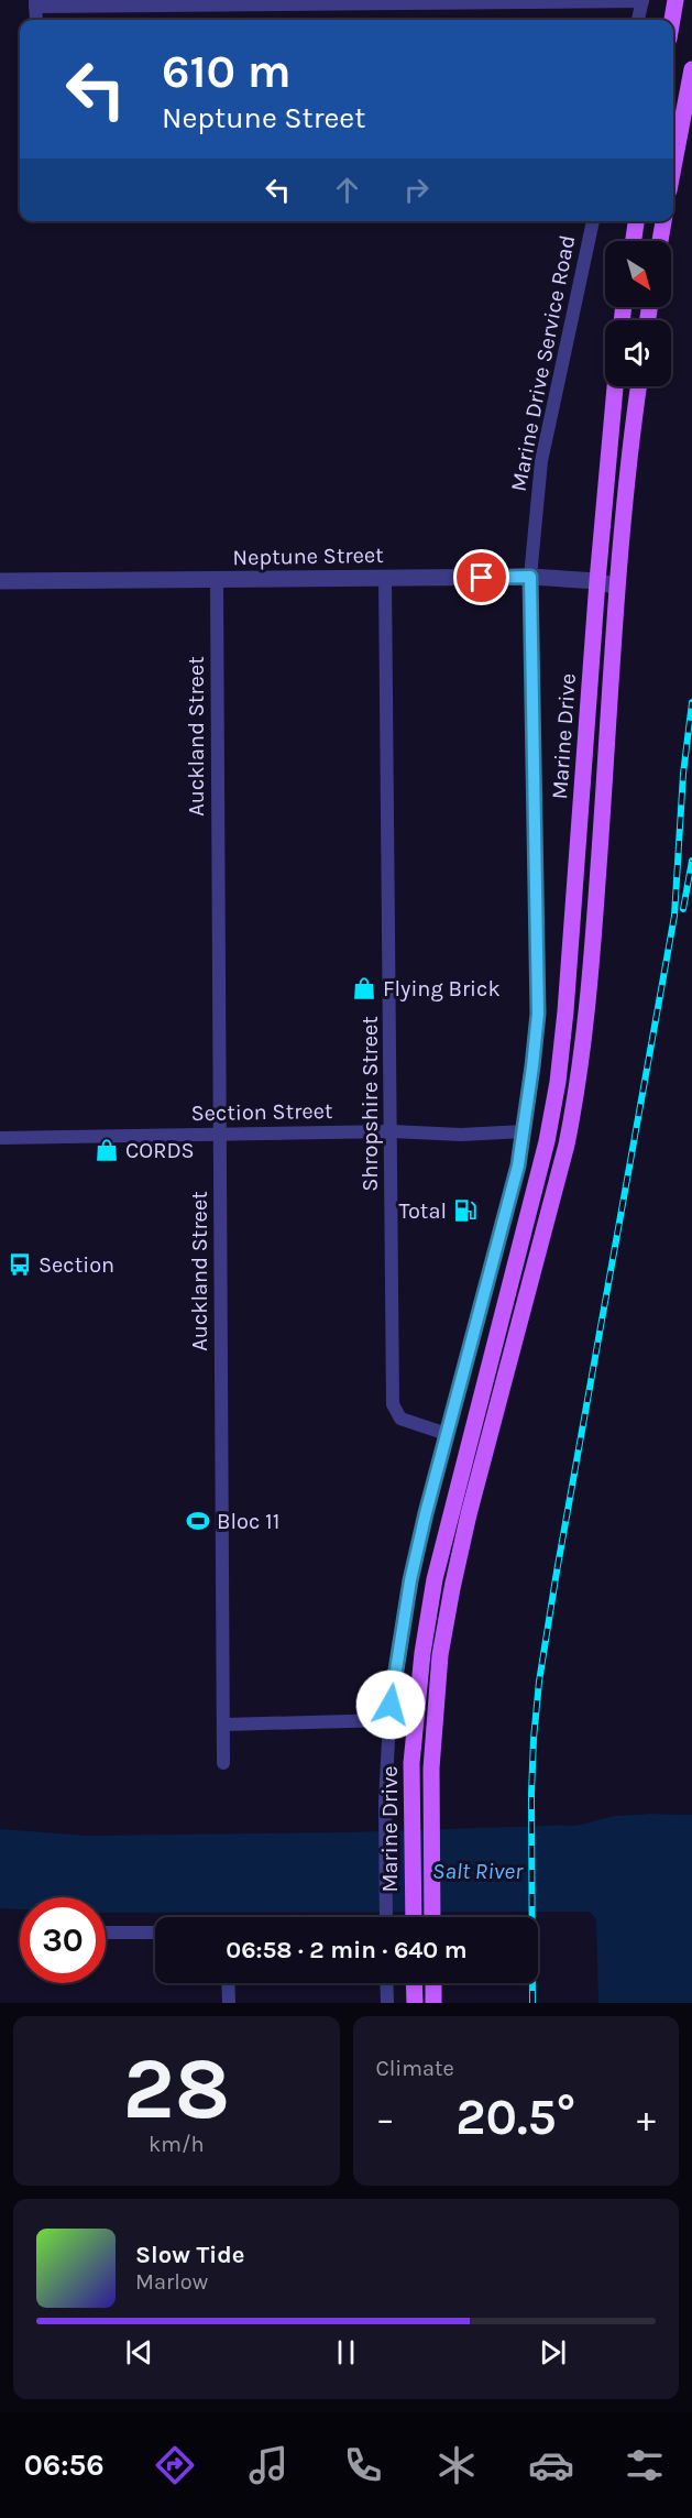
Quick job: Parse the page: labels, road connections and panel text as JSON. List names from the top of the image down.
{
  "streets": {
    "main road": ["Marine Drive"],
    "street": [
      "Marine Drive Service Road",
      "Neptune Street",
      "Auckland Street",
      "Shropshire Street",
      "Section Street"
    ]
  },
  "crossings": [
    ["Marine Drive Service Road", "Neptune Street"],
    ["Marine Drive Service Road", "Shropshire Street"],
    ["Marine Drive Service Road", "Section Street"],
    ["Neptune Street", "Auckland Street"],
    ["Neptune Street", "Marine Drive"],
    ["Neptune Street", "Shropshire Street"],
    ["Auckland Street", "Section Street"],
    ["Shropshire Street", "Section Street"]
  ],
  "water": ["Salt River"],
  "places": {
    "shop": ["Flying Brick", "CORDS"],
    "fuel station": ["Total"],
    "bus stop": ["Section"],
    "sports": ["Bloc 11"]
  },
  "north": "bottom right",
  "page": {
    "turn": ["610 m", "Neptune Street"],
    "limit": "30",
    "trip": "06:58 · 2 min · 640 m",
    "tile": [
      ["28", "km/h"],
      "Climate"
    ],
    "heat": ["−", "20.5°", "+"],
    "song": ["Slow Tide", "Marlow"],
    "tabs": "06:56"
  }
}
